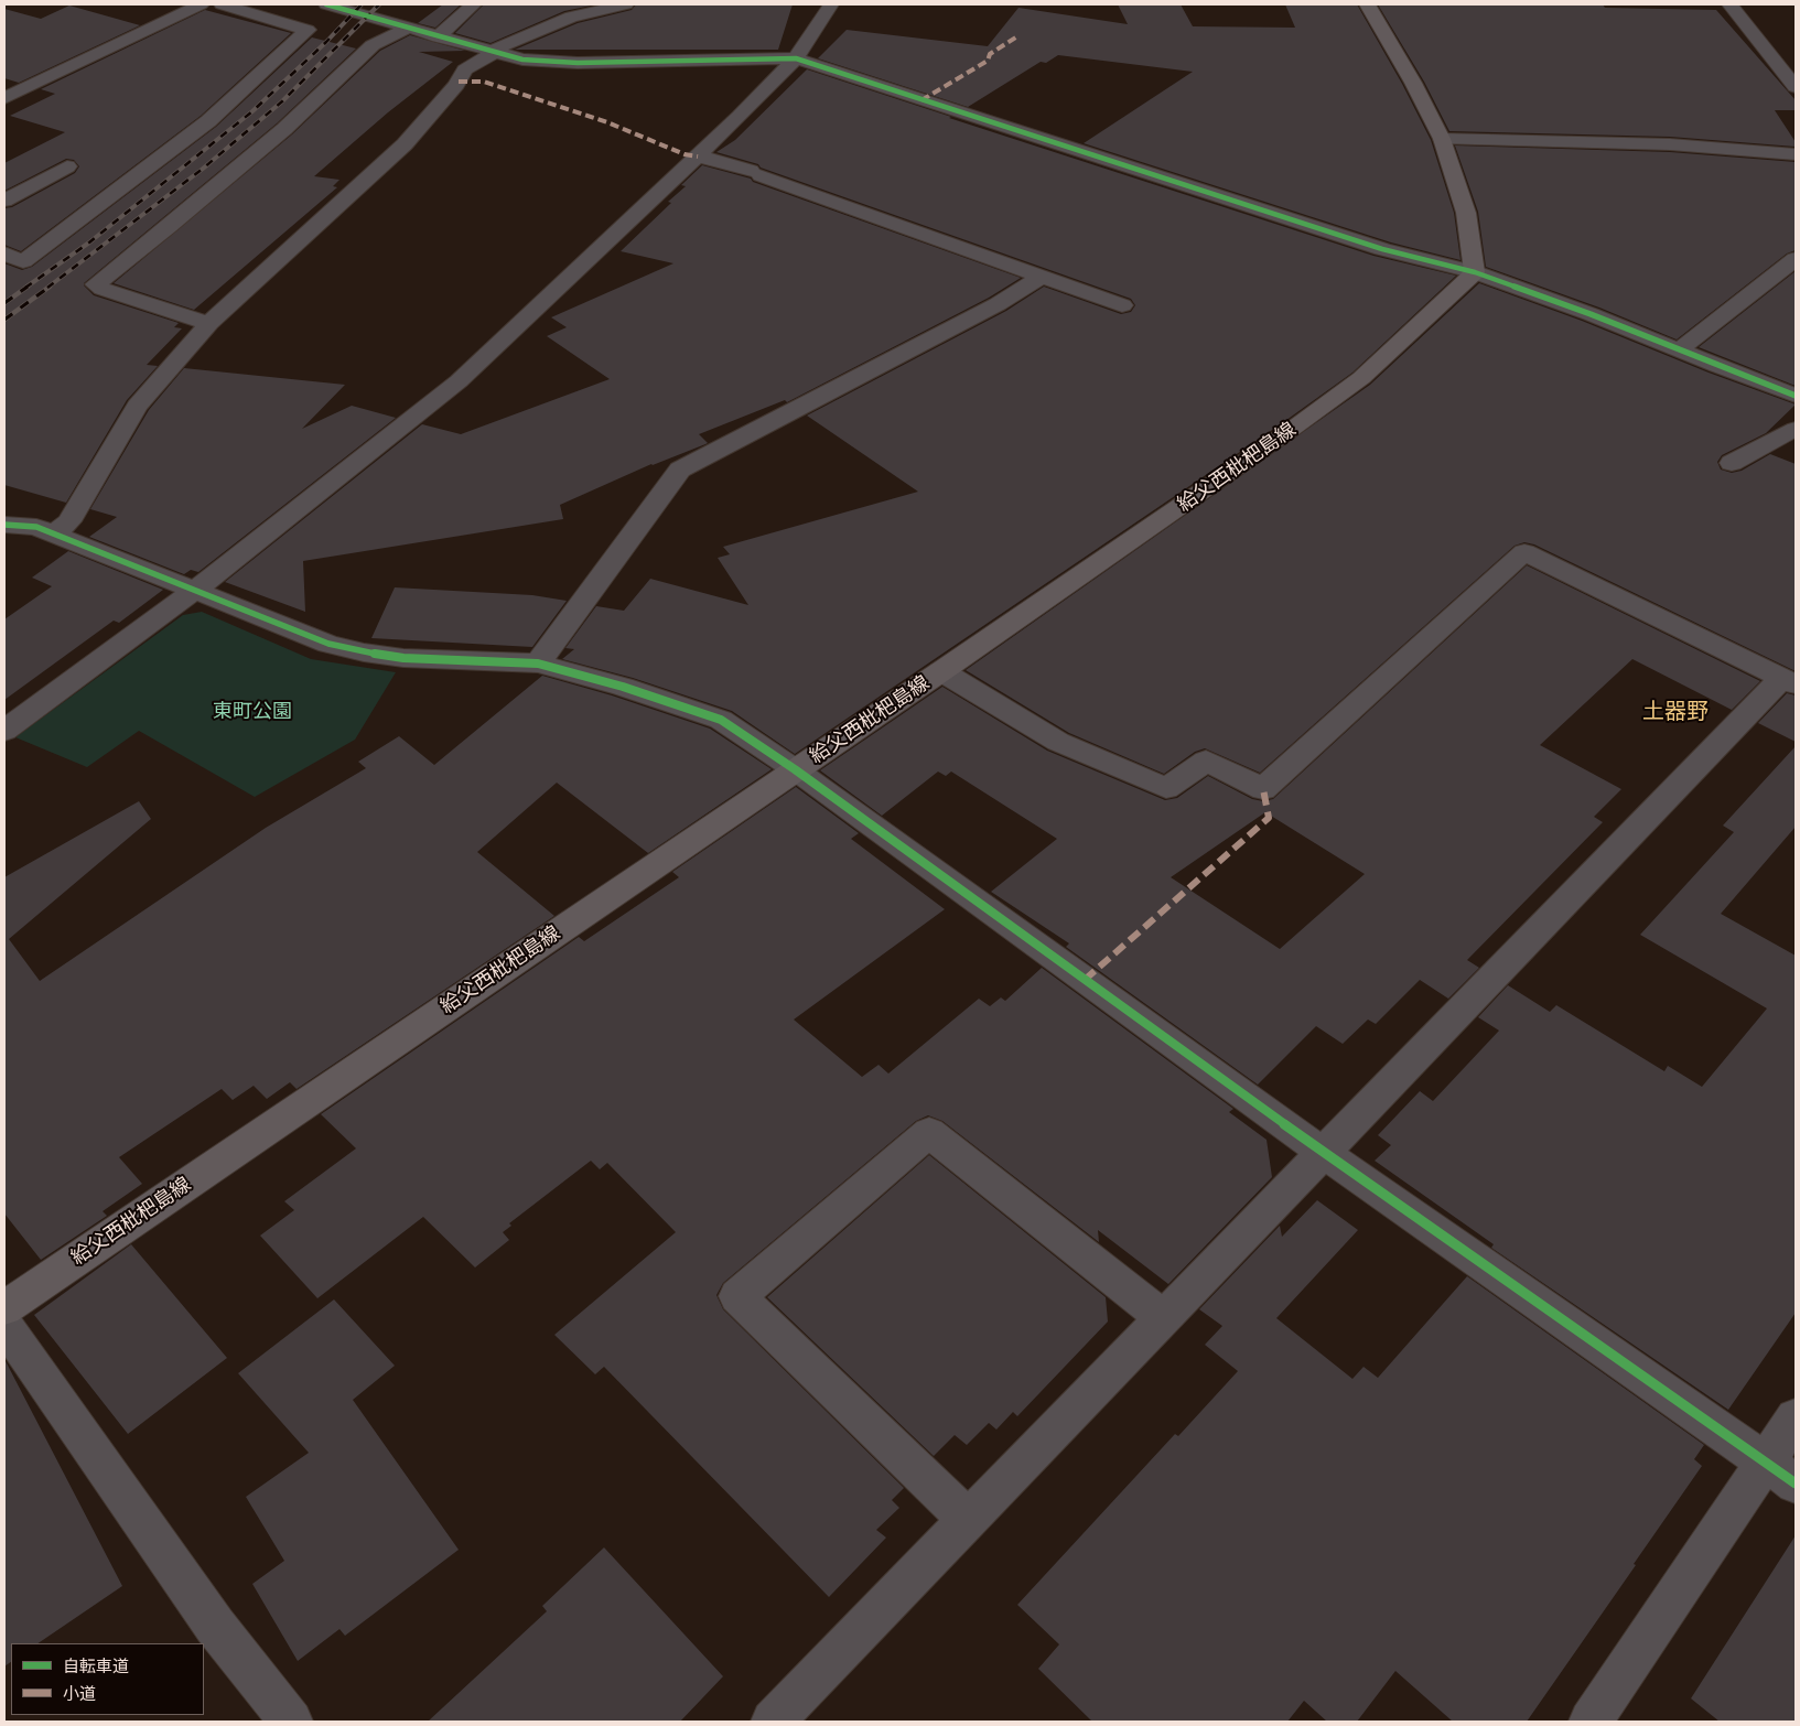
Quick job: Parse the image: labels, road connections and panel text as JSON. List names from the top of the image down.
{
  "streets": {
    "main road": ["給父西枇杷島線"]
  },
  "districts": ["土器野"],
  "parks": ["東町公園"],
  "legend": ["自転車道", "小道"]
}
